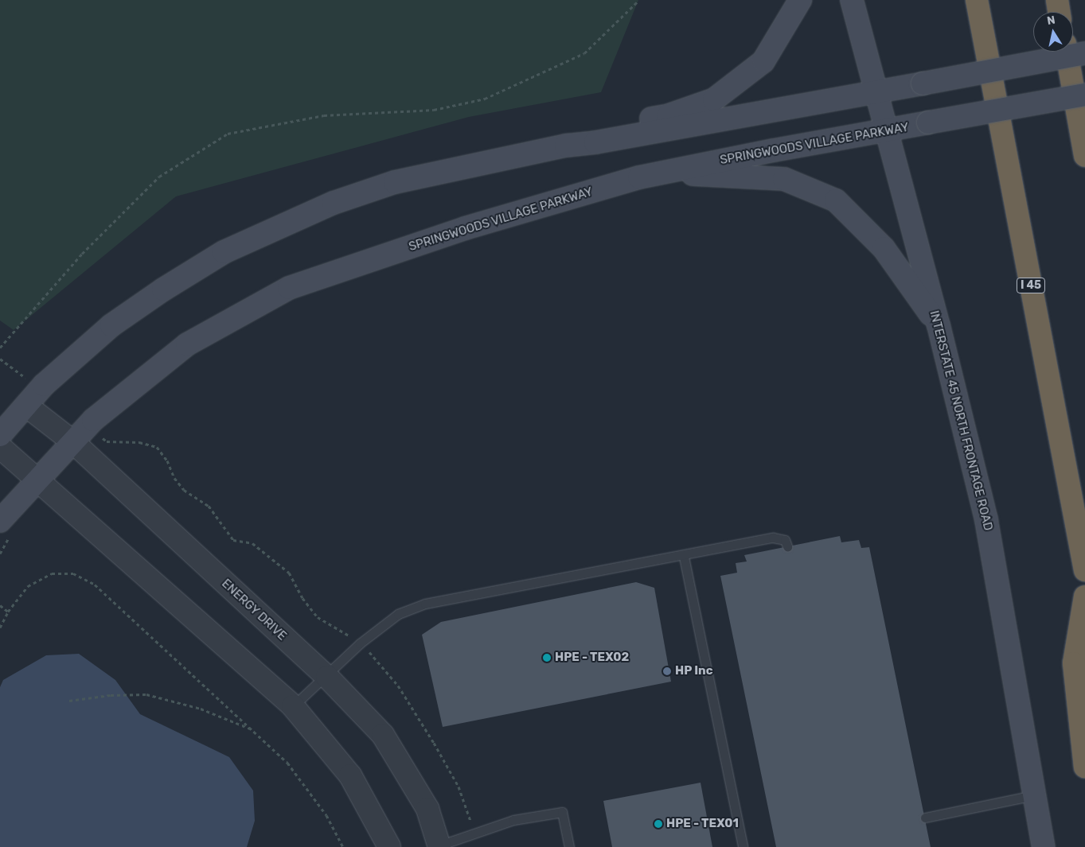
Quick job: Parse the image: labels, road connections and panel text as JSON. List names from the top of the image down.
{
  "streets": {
    "highway": ["I 45"],
    "main road": ["SPRINGWOODS VILLAGE PARKWAY", "INTERSTATE 45 NORTH FRONTAGE ROAD"],
    "street": ["ENERGY DRIVE"]
  },
  "crossings": [
    ["SPRINGWOODS VILLAGE PARKWAY", "INTERSTATE 45 NORTH FRONTAGE ROAD"],
    ["SPRINGWOODS VILLAGE PARKWAY", "ENERGY DRIVE"]
  ],
  "places": ["HPE - TEX02", "HP Inc", "HPE - TEX01"],
  "north": "top"
}
